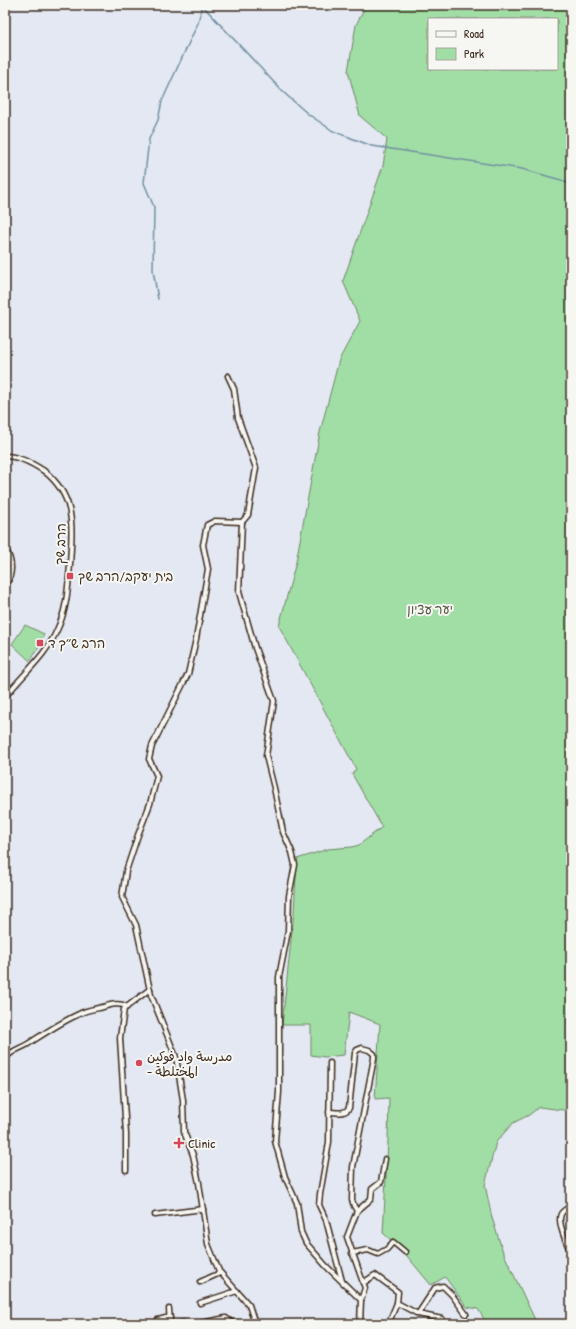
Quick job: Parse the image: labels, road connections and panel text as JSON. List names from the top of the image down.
{
  "streets": {
    "street": ["הרב שך"]
  },
  "parks": ["יער עציון"],
  "places": {
    "transit": ["בית יעקב/הרב שך", "הרב ש״ך ד"],
    "other": ["مدرسة واد فوكين - المختلطة"],
    "health": ["Clinic"]
  },
  "legend": ["Road", "Park"]
}
